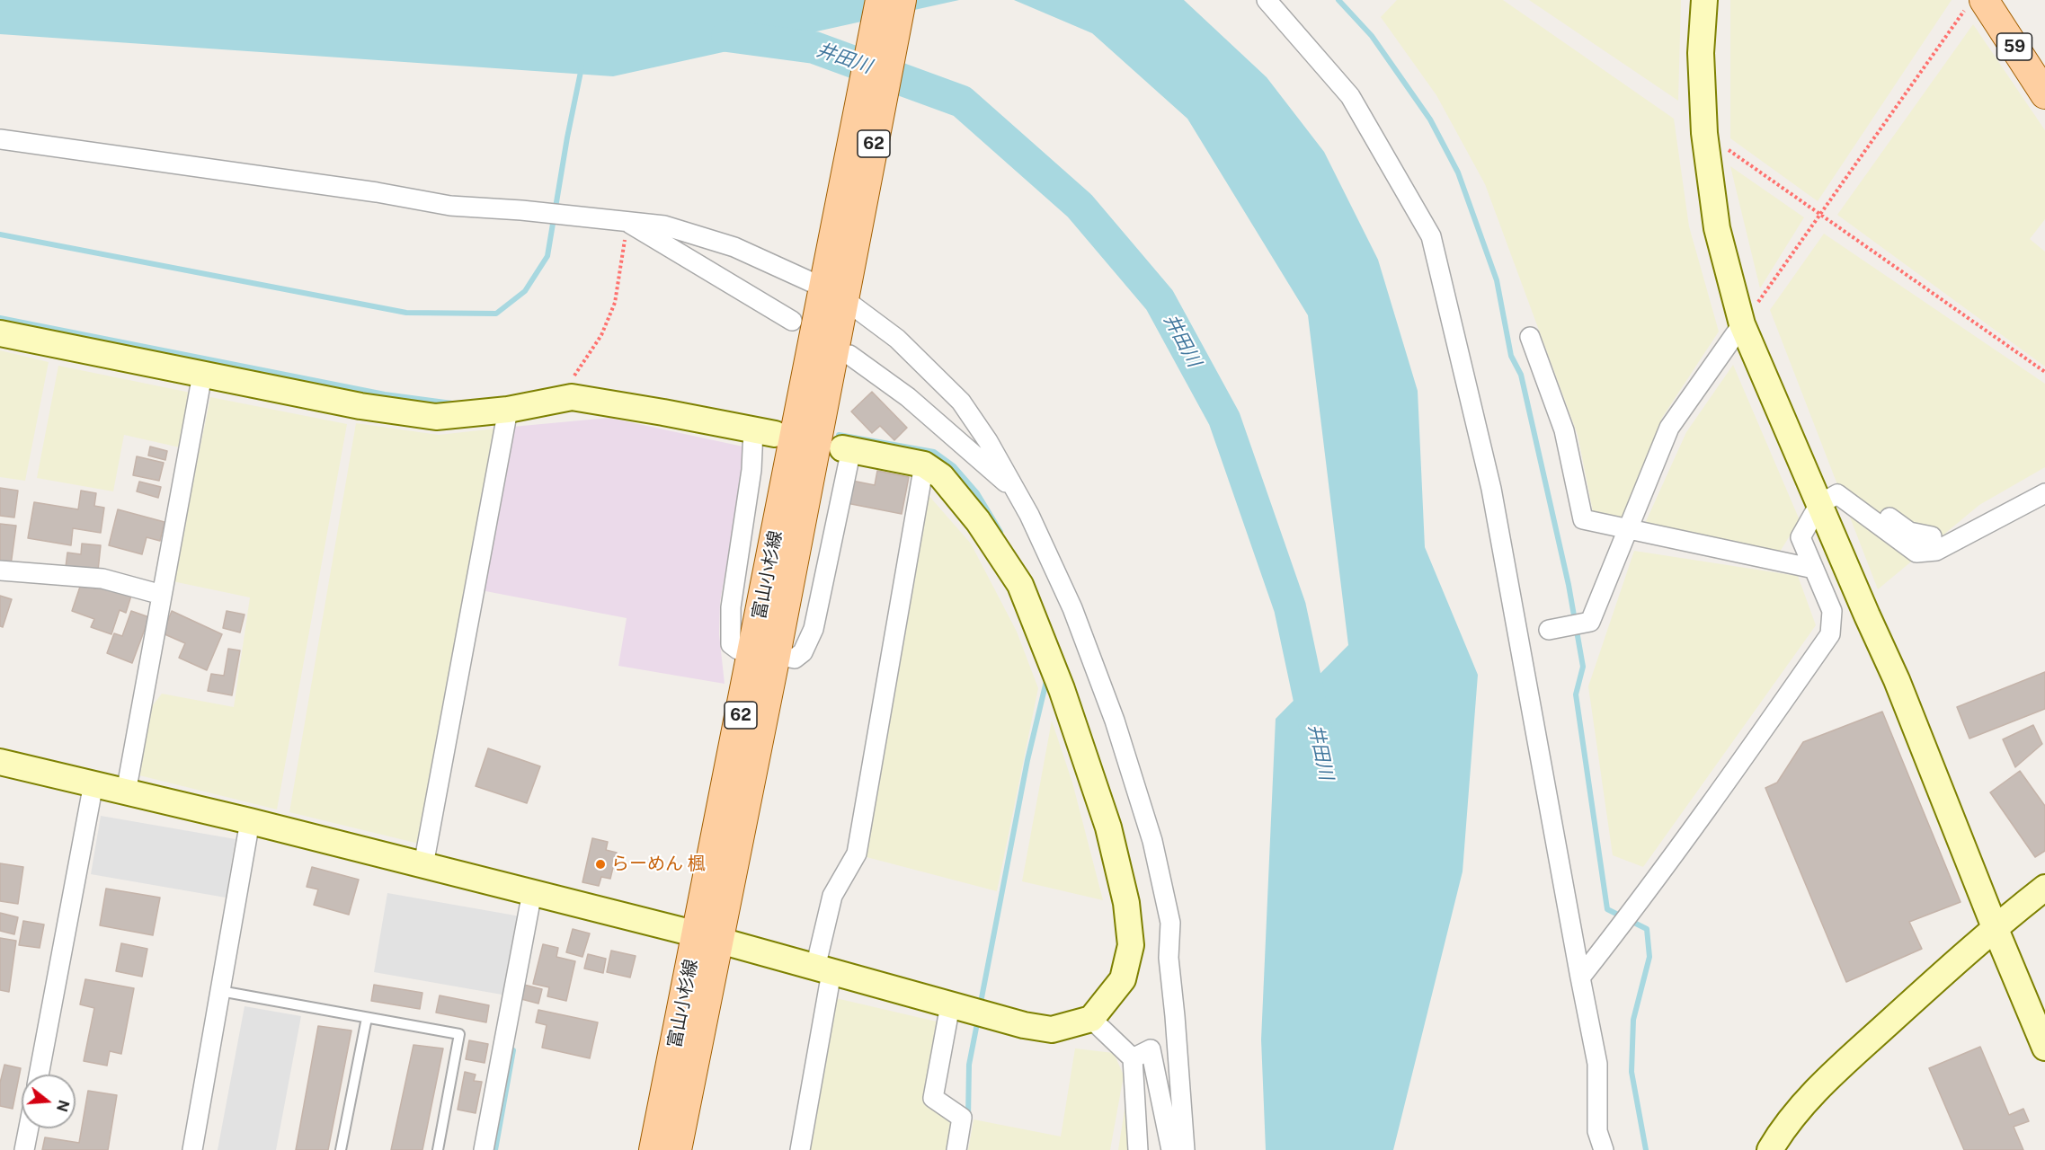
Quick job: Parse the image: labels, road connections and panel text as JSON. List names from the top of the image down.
{
  "streets": {
    "main road": ["59", "62", "富山小杉線"]
  },
  "water": ["井田川"],
  "places": ["らーめん 楓"],
  "north": "right"
}
